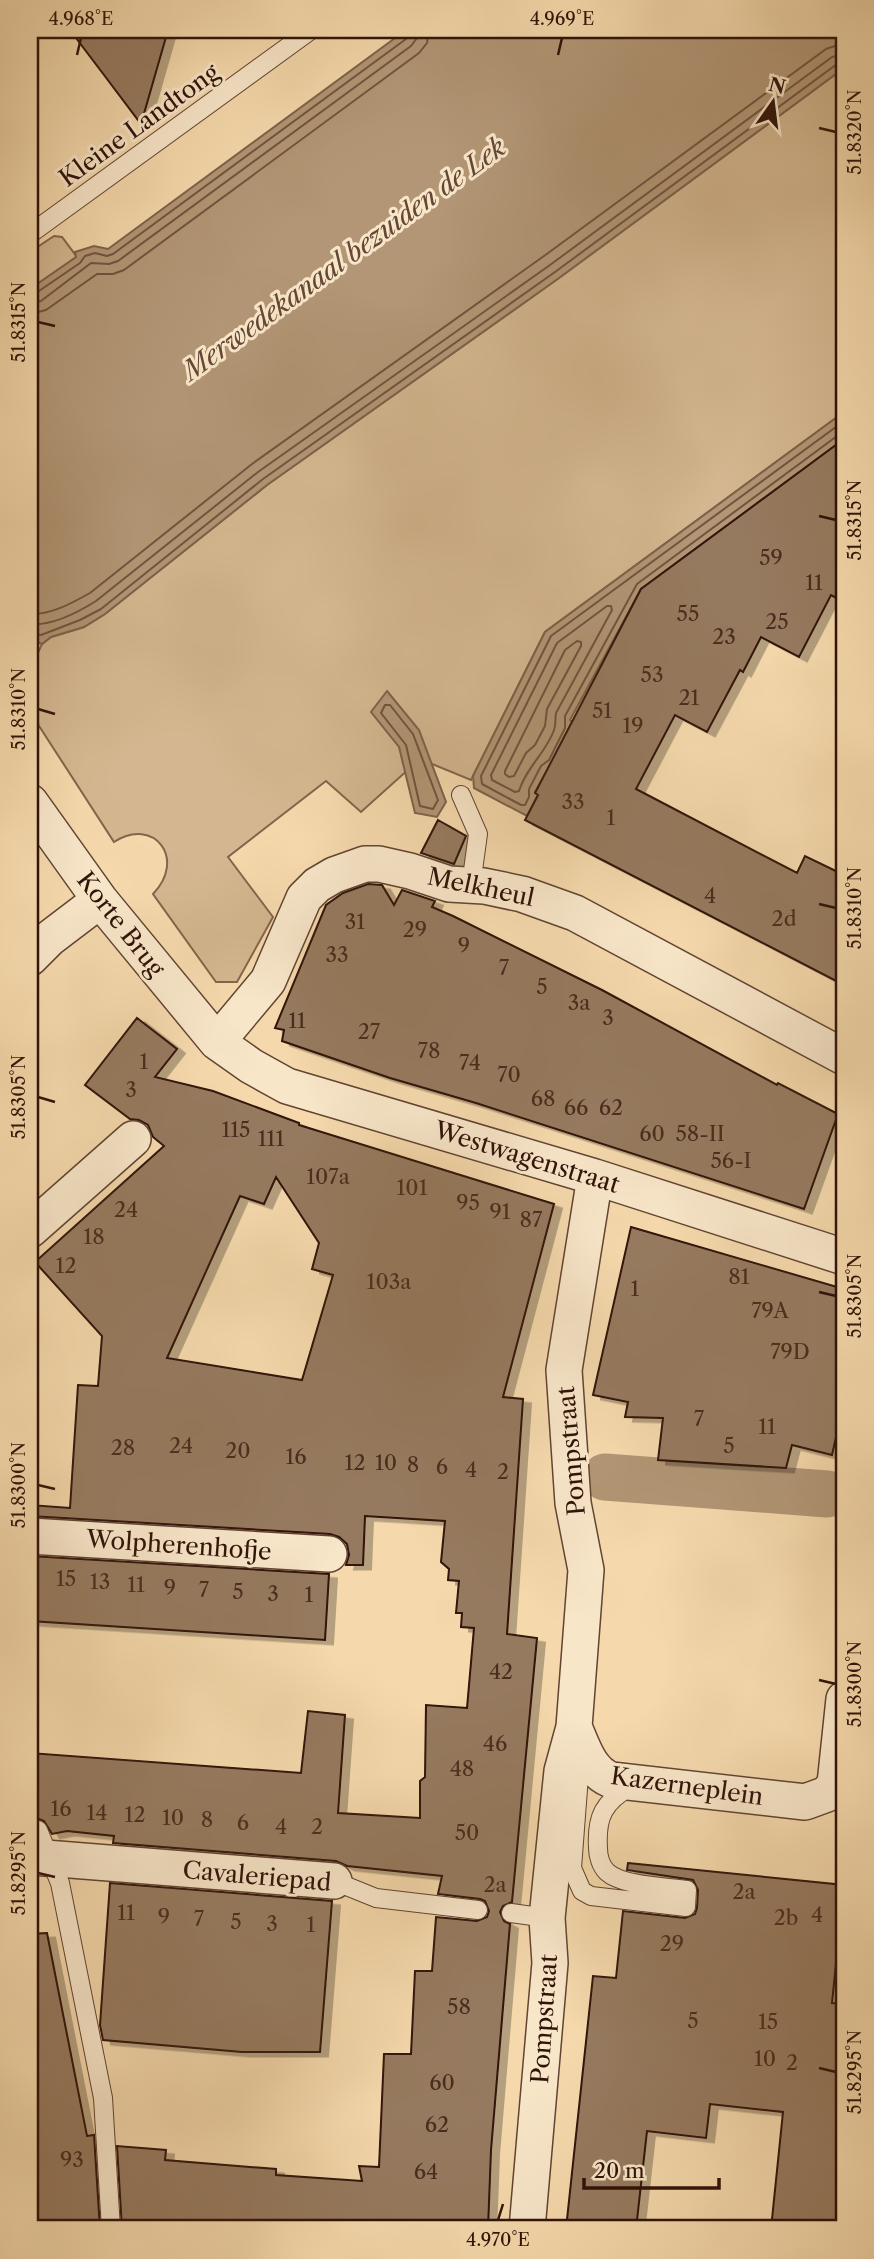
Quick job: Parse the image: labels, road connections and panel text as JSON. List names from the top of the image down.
{
  "streets": {
    "street": [
      "Melkheul",
      "Korte Brug",
      "Westwagenstraat",
      "Pompstraat",
      "Wolpherenhofje",
      "Kazerneplein",
      "Cavaleriepad"
    ],
    "lane": ["Kleine Landtong"]
  },
  "crossings": [
    ["Melkheul", "Korte Brug"],
    ["Melkheul", "Westwagenstraat"],
    ["Korte Brug", "Westwagenstraat"],
    ["Westwagenstraat", "Pompstraat"],
    ["Pompstraat", "Kazerneplein"]
  ],
  "water": ["Merwedekanaal bezuiden de Lek"],
  "house_numbers": [
    "59",
    "11",
    "55",
    "25",
    "23",
    "53",
    "21",
    "51",
    "19",
    "33",
    "1",
    "4",
    "2d",
    "31",
    "29",
    "9",
    "33",
    "7",
    "5",
    "3a",
    "3",
    "11",
    "27",
    "78",
    "1",
    "74",
    "70",
    "3",
    "68",
    "66",
    "62",
    "115",
    "60",
    "58-II",
    "111",
    "56-I",
    "107a",
    "101",
    "95",
    "24",
    "91",
    "87",
    "18",
    "12",
    "81",
    "103a",
    "1",
    "79A",
    "79D",
    "7",
    "11",
    "24",
    "5",
    "28",
    "20",
    "16",
    "12",
    "10",
    "8",
    "6",
    "4",
    "2",
    "15",
    "13",
    "11",
    "9",
    "7",
    "5",
    "3",
    "1",
    "42",
    "46",
    "48",
    "16",
    "14",
    "12",
    "10",
    "8",
    "6",
    "4",
    "2",
    "50",
    "2a",
    "2a",
    "11",
    "4",
    "9",
    "2b",
    "7",
    "5",
    "3",
    "1",
    "29",
    "58",
    "5",
    "15",
    "10",
    "2",
    "60",
    "62",
    "93",
    "64"
  ],
  "scale_bar": "20 m",
  "north": "top",
  "coordinates": [
    "4.968°E",
    "4.969°E",
    "51.8320°N",
    "51.8315°N",
    "51.8310°N",
    "51.8305°N",
    "51.8300°N",
    "51.8295°N",
    "4.970°E"
  ]
}
